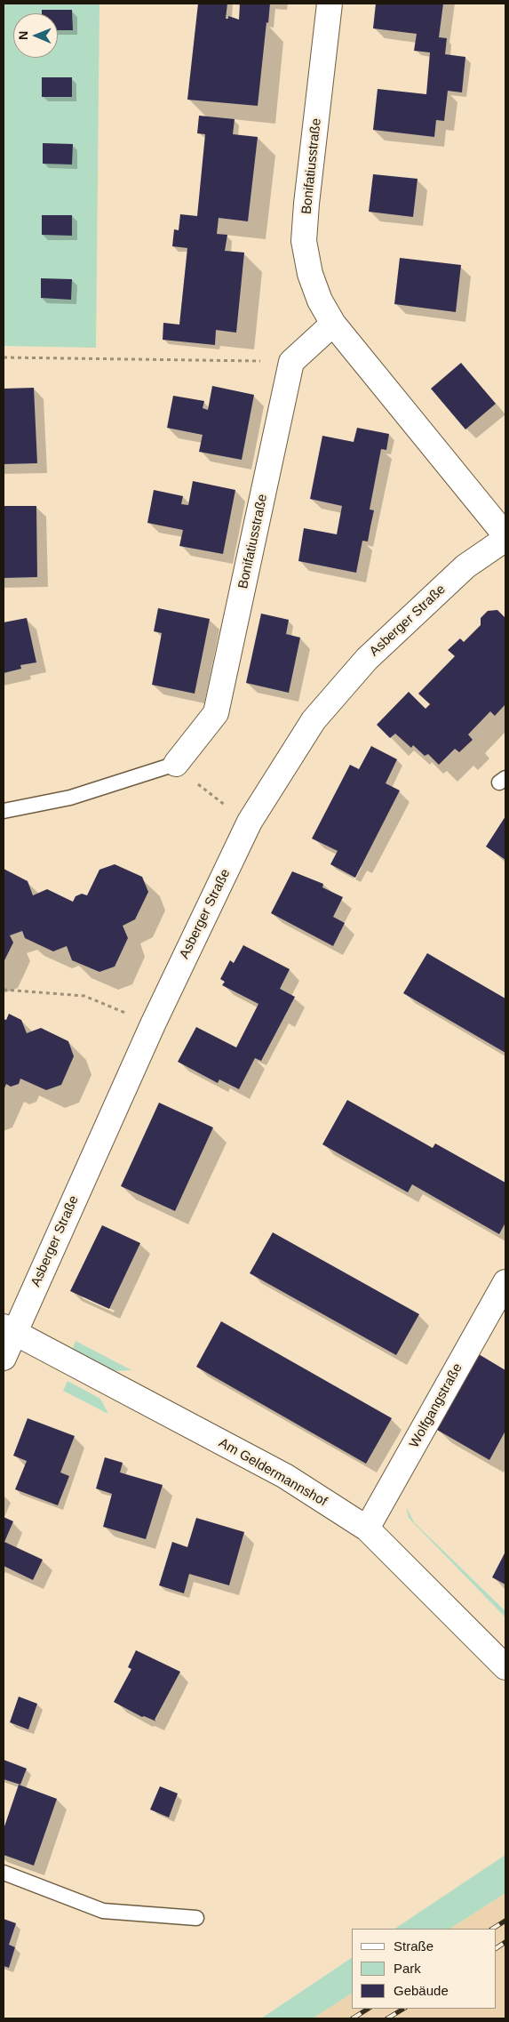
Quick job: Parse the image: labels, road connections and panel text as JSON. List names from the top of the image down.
{
  "streets": {
    "street": [
      "Bonifatiusstraße",
      "Asberger Straße",
      "Wolfgangstraße",
      "Am Geldermannshof"
    ]
  },
  "crossings": [
    ["Asberger Straße", "Am Geldermannshof"],
    ["Wolfgangstraße", "Am Geldermannshof"]
  ],
  "legend": ["Straße", "Park", "Gebäude"],
  "north": "left"
}
